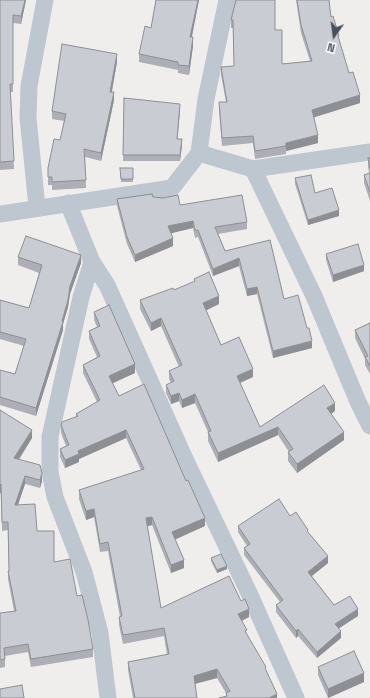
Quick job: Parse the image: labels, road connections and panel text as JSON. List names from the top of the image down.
{
  "north": "bottom"
}
